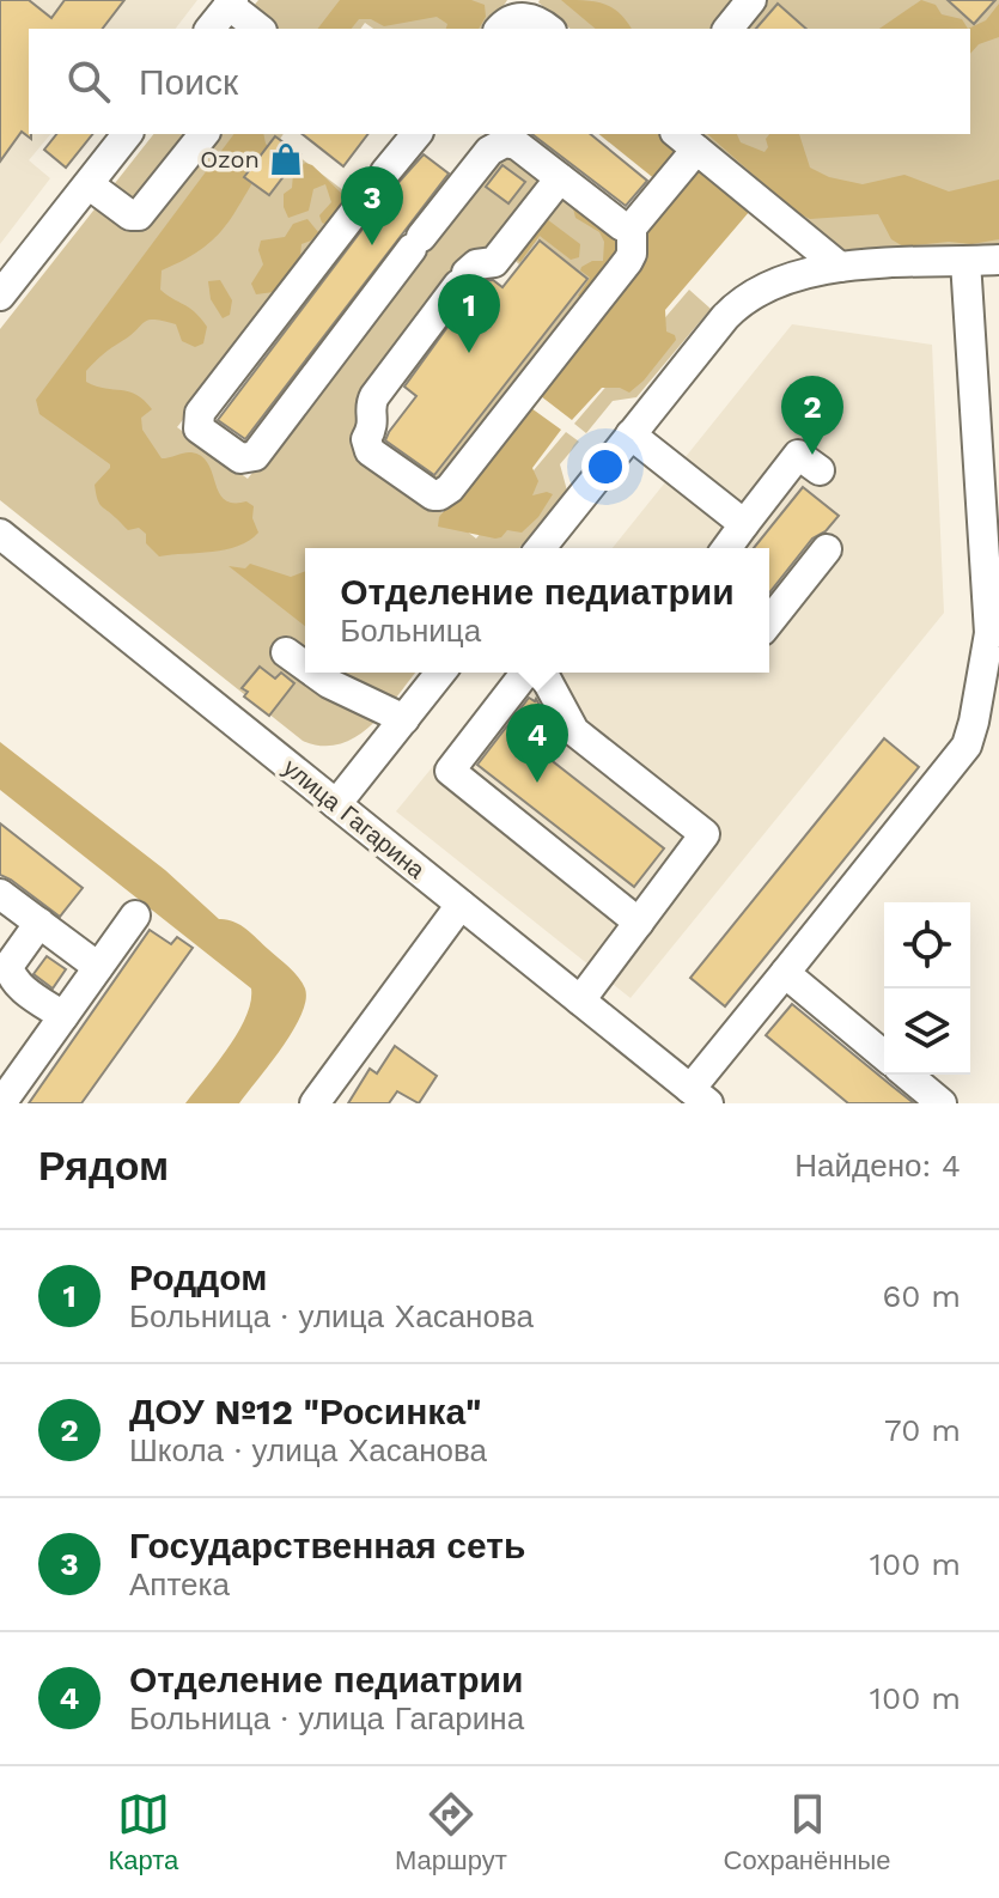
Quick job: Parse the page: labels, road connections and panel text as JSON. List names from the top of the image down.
{
  "streets": {
    "street": ["улица Гагарина"]
  },
  "places": {
    "shop": ["Ozon"]
  },
  "page": {
    "search": "Поиск",
    "pins": [
      "3",
      "1",
      "2",
      "4"
    ],
    "popup": ["Отделение педиатрии", "Больница"],
    "heading": ["Рядом", "Найдено: 4"],
    "list": [
      {
        "mark": "1",
        "name": "Роддом",
        "note": "Больница · улица Хасанова",
        "value": "60 m"
      },
      {
        "mark": "2",
        "name": "ДОУ №12 \"Росинка\"",
        "note": "Школа · улица Хасанова",
        "value": "70 m"
      },
      {
        "mark": "3",
        "name": "Государственная сеть",
        "note": "Аптека",
        "value": "100 m"
      },
      {
        "mark": "4",
        "name": "Отделение педиатрии",
        "note": "Больница · улица Гагарина",
        "value": "100 m"
      }
    ],
    "nav": ["Карта", "Маршрут", "Сохранённые"]
  }
}
